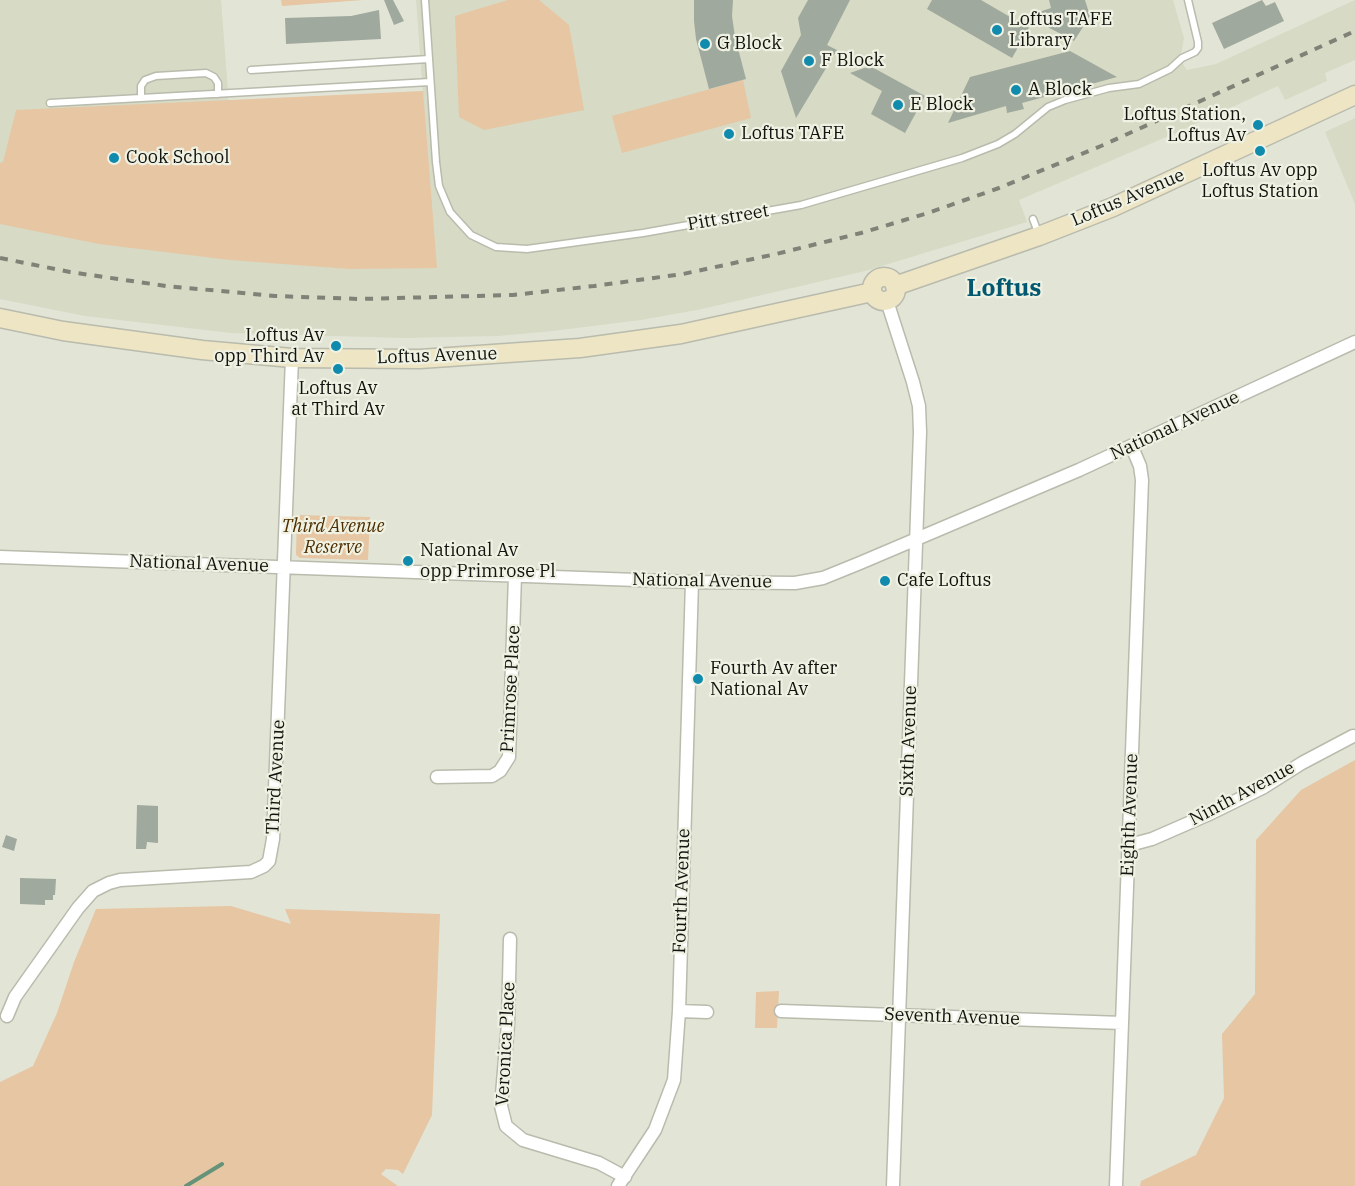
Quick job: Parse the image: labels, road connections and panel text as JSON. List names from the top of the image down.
{
  "streets": {
    "street": [
      "Loftus Avenue",
      "National Avenue",
      "Primrose Place",
      "Sixth Avenue",
      "Third Avenue",
      "Ninth Avenue",
      "Eighth Avenue",
      "Fourth Avenue",
      "Seventh Avenue",
      "Veronica Place"
    ],
    "lane": ["Pitt street"]
  },
  "crossings": [
    ["Loftus Avenue", "Sixth Avenue"],
    ["Loftus Avenue", "Third Avenue"],
    ["National Avenue", "Primrose Place"],
    ["National Avenue", "Sixth Avenue"],
    ["National Avenue", "Third Avenue"],
    ["National Avenue", "Eighth Avenue"],
    ["National Avenue", "Fourth Avenue"],
    ["Sixth Avenue", "Seventh Avenue"],
    ["Ninth Avenue", "Eighth Avenue"],
    ["Eighth Avenue", "Seventh Avenue"],
    ["Fourth Avenue", "Veronica Place"]
  ],
  "districts": ["Loftus"],
  "parks": ["Third Avenue Reserve"],
  "places": [
    "Loftus TAFE Library",
    "G Block",
    "F Block",
    "A Block",
    "E Block",
    "Loftus Station, Loftus Av",
    "Loftus TAFE",
    "Loftus Av opp Loftus Station",
    "Cook School",
    "Loftus Av opp Third Av",
    "Loftus Av at Third Av",
    "National Av opp Primrose Pl",
    "Cafe Loftus",
    "Fourth Av after National Av"
  ]
}
